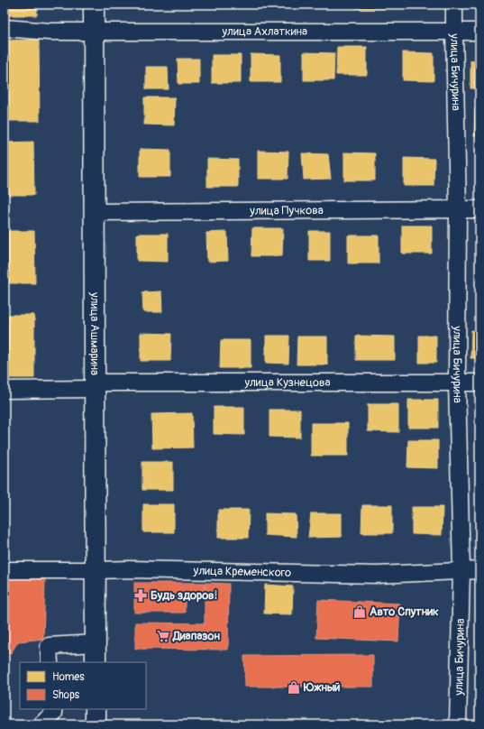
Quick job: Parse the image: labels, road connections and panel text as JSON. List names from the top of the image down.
{
  "streets": {
    "main road": ["улица Ашмарина"],
    "street": [
      "улица Ахлаткина",
      "улица Бичурина",
      "улица Пучкова",
      "улица Кузнецова",
      "улица Кременского"
    ]
  },
  "crossings": [
    ["улица Ахлаткина", "улица Бичурина"],
    ["улица Ахлаткина", "улица Ашмарина"],
    ["улица Бичурина", "улица Пучкова"],
    ["улица Бичурина", "улица Кузнецова"],
    ["улица Бичурина", "улица Кременского"],
    ["улица Пучкова", "улица Ашмарина"],
    ["улица Ашмарина", "улица Кузнецова"],
    ["улица Ашмарина", "улица Кременского"]
  ],
  "places": {
    "pharmacy": ["Будь здоров!"],
    "shop": ["Авто Спутник", "Южный"],
    "supermarket": ["Диапазон"]
  },
  "legend": ["Homes", "Shops"]
}
